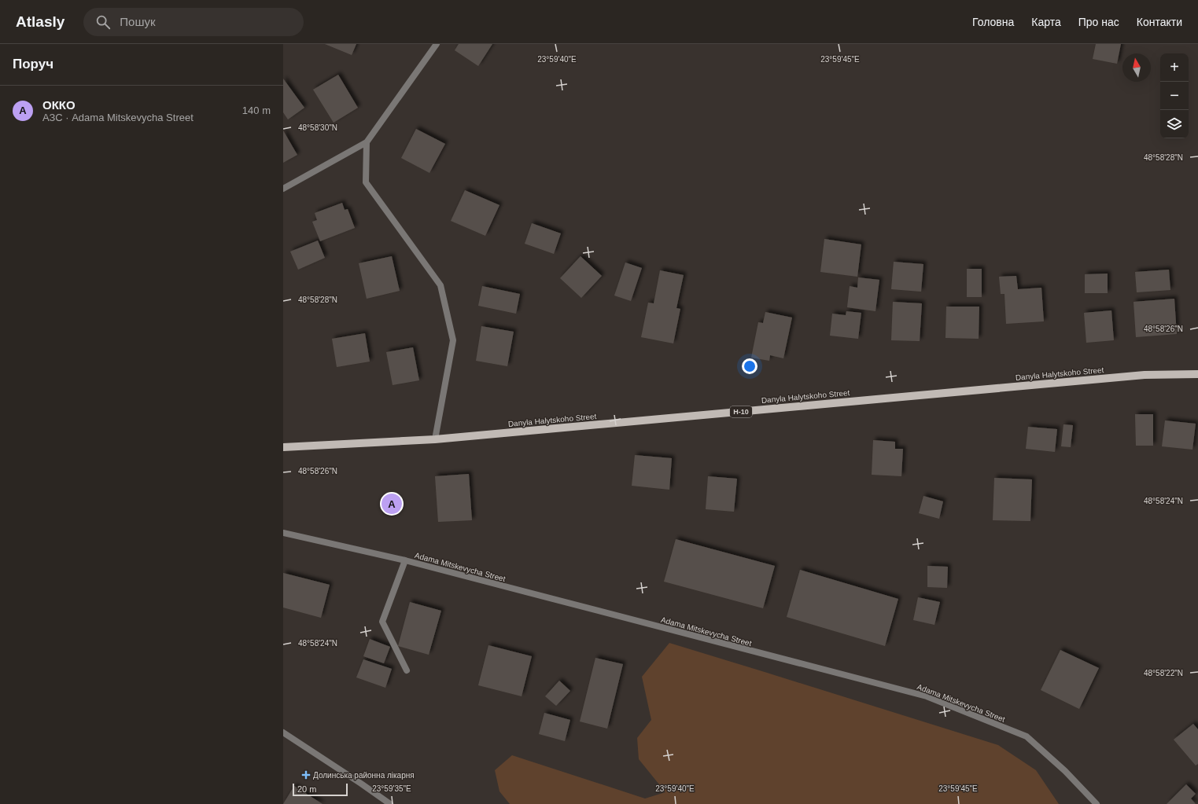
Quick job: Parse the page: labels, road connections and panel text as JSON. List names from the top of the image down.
{
  "streets": {
    "main road": ["Danyla Halytskoho Street", "Н-10"],
    "street": ["Adama Mitskevycha Street"]
  },
  "places": {
    "health": ["Долинська районна лікарня"]
  },
  "scale_bar": "20 m",
  "north": "top",
  "page": {
    "header": "Atlasly",
    "search": "Пошук",
    "nav": [
      "Головна",
      "Карта",
      "Про нас",
      "Контакти"
    ],
    "heading": "Поруч",
    "map_buttons": ["+", "−"],
    "list": [
      {
        "mark": "A",
        "name": "ОККО",
        "note": "АЗС · Adama Mitskevycha Street",
        "value": "140 m"
      }
    ],
    "pins": "A",
    "scale": "20 m"
  },
  "coordinates": [
    "23°59'40\"E",
    "23°59'45\"E",
    "48°58'30\"N",
    "48°58'28\"N",
    "48°58'26\"N",
    "48°58'24\"N",
    "48°58'22\"N",
    "23°59'35\"E"
  ]
}
